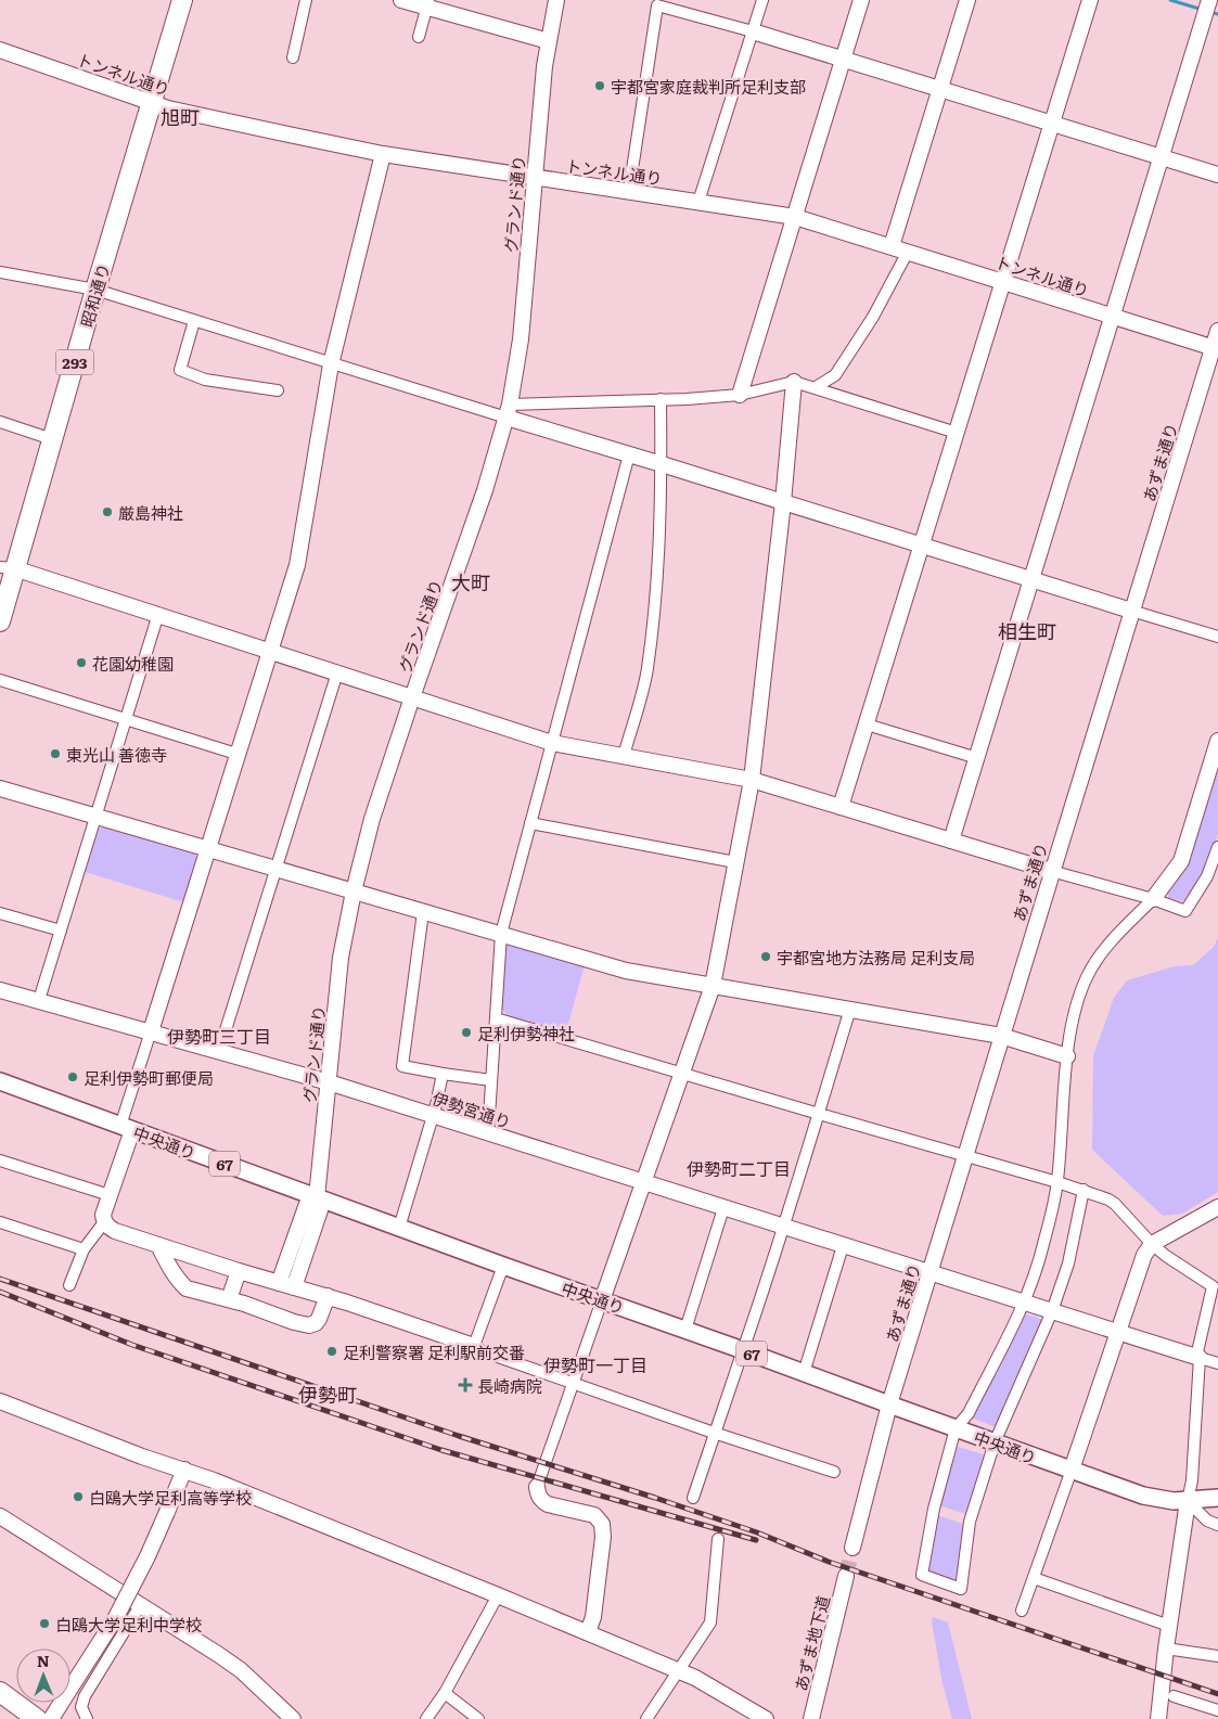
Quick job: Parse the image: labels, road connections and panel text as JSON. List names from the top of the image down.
{
  "streets": {
    "highway": ["昭和通り", "293"],
    "main road": ["中央通り", "67"],
    "street": [
      "トンネル通り",
      "グランド通り",
      "あずま通り",
      "伊勢宮通り",
      "あずま地下道"
    ]
  },
  "crossings": [
    ["トンネル通り", "グランド通り"],
    ["トンネル通り", "昭和通り"],
    ["トンネル通り", "あずま通り"],
    ["グランド通り", "伊勢宮通り"],
    ["グランド通り", "中央通り"],
    ["あずま通り", "伊勢宮通り"],
    ["あずま通り", "中央通り"],
    ["中央通り", "67"]
  ],
  "districts": [
    "旭町",
    "大町",
    "相生町",
    "伊勢町三丁目",
    "伊勢町二丁目",
    "伊勢町一丁目",
    "伊勢町"
  ],
  "places": {
    "other": [
      "宇都宮家庭裁判所足利支部",
      "厳島神社",
      "花園幼稚園",
      "東光山 善徳寺",
      "宇都宮地方法務局 足利支局",
      "足利伊勢神社",
      "足利伊勢町郵便局",
      "足利警察署 足利駅前交番",
      "白鴎大学足利高等学校",
      "白鴎大学足利中学校"
    ],
    "health": ["長崎病院"]
  },
  "north": "top"
}
